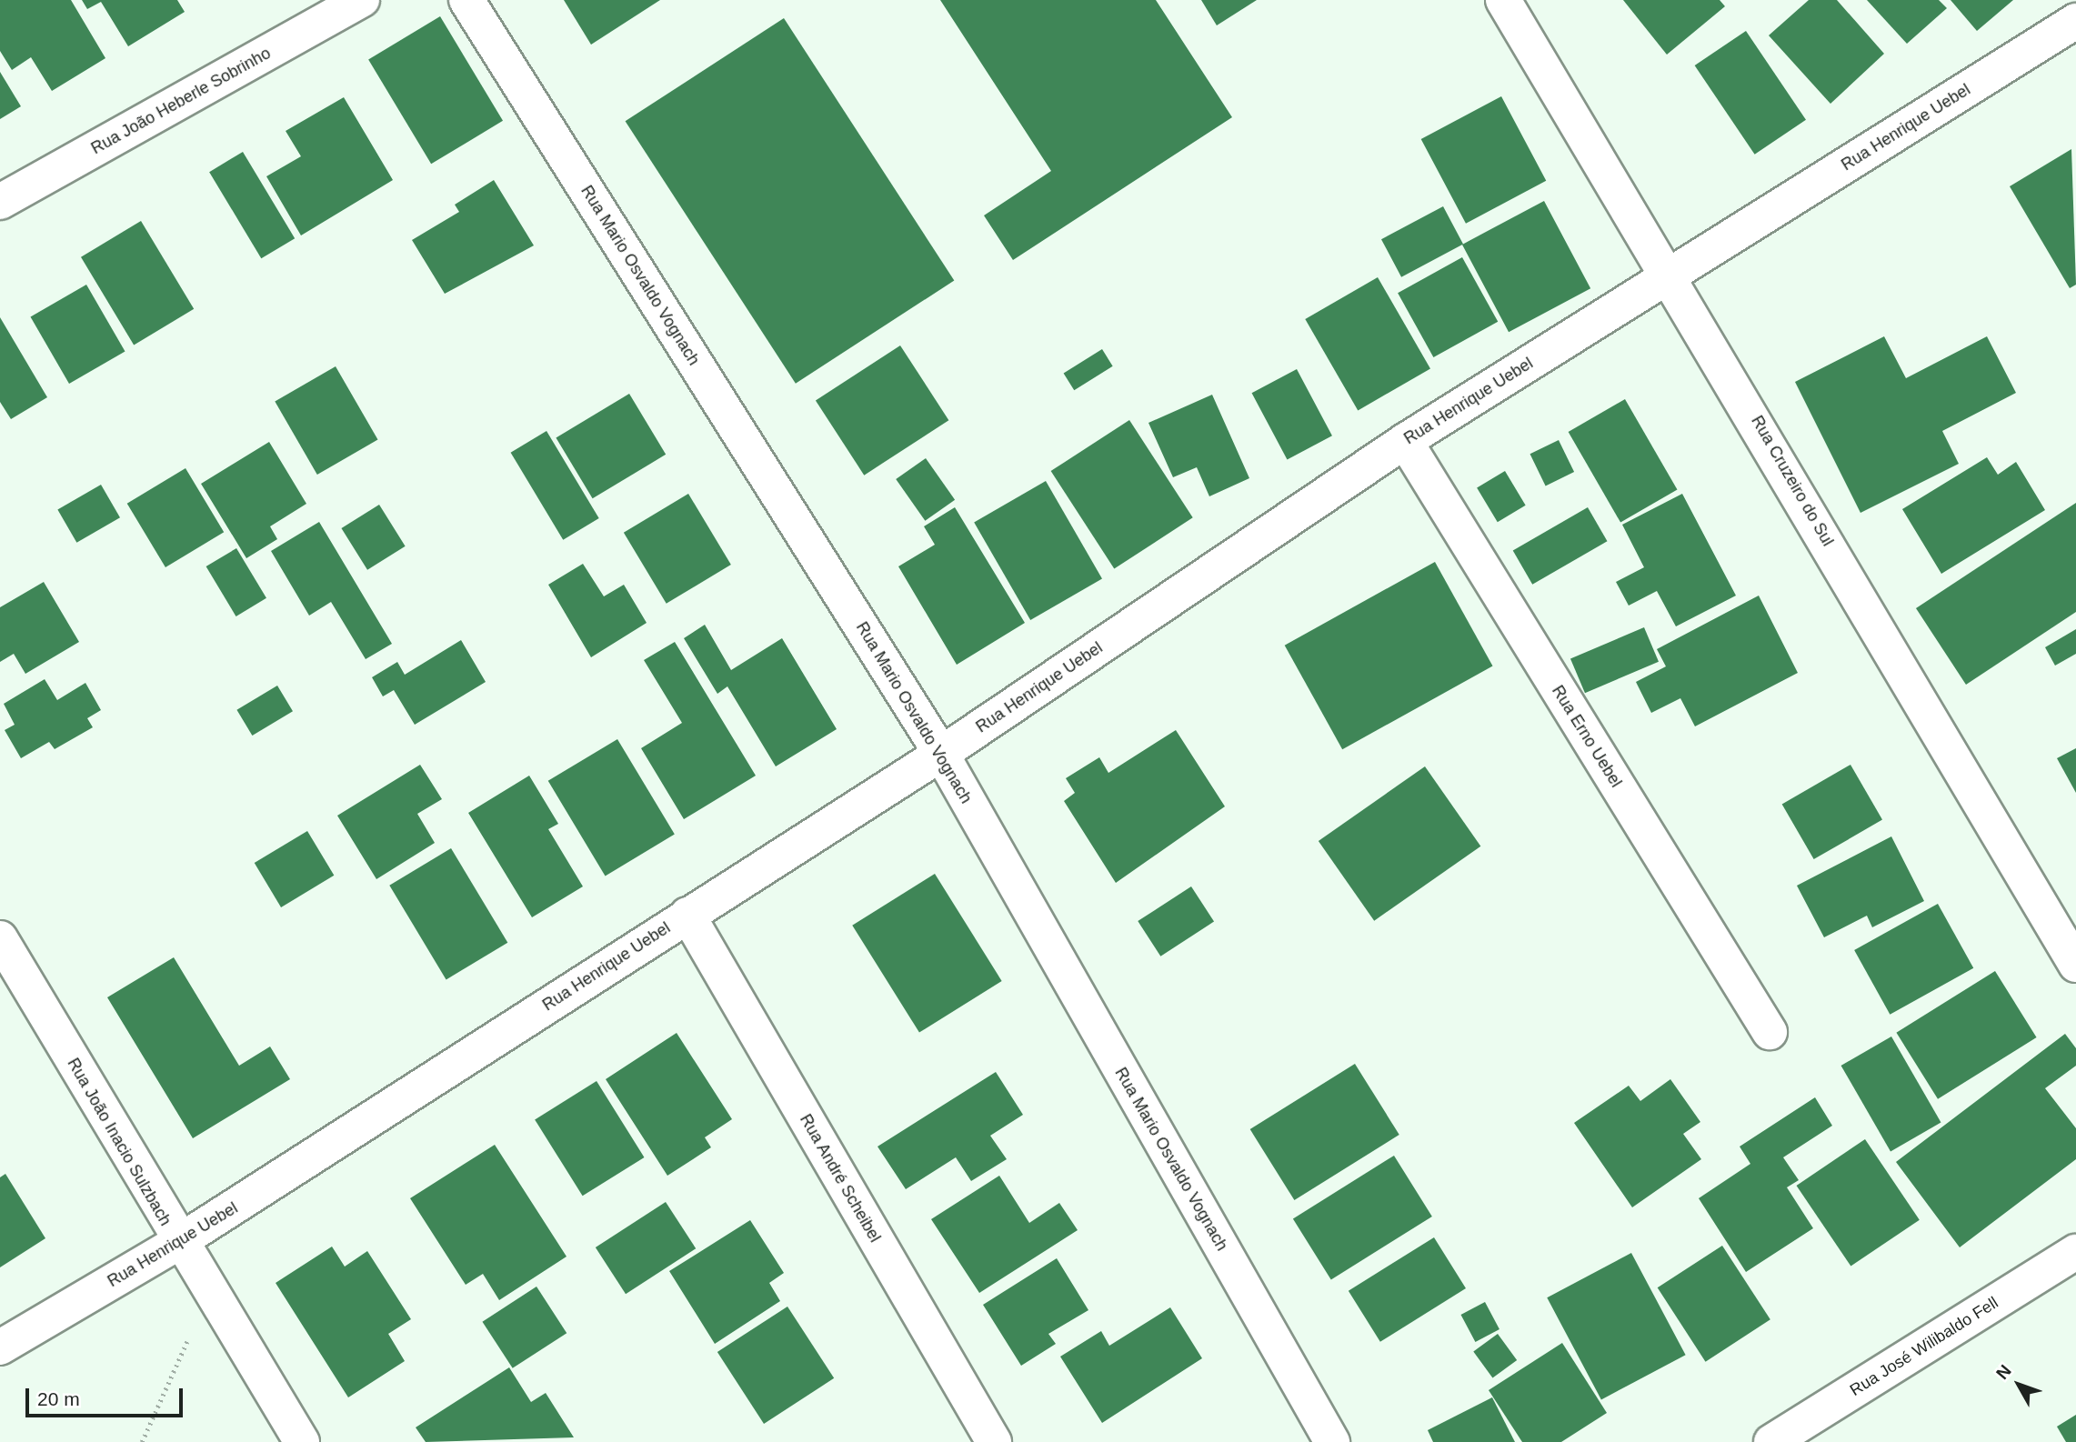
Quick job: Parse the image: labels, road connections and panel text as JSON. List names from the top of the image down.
{
  "streets": {
    "street": [
      "Rua João Heberle Sobrinho",
      "Rua Henrique Uebel",
      "Rua Mario Osvaldo Vognach",
      "Rua Cruzeiro do Sul",
      "Rua Erno Uebel",
      "Rua João Inacio Sulzbach",
      "Rua André Scheibel",
      "Rua José Wilibaldo Fell"
    ]
  },
  "crossings": [
    ["Rua Henrique Uebel", "Rua Mario Osvaldo Vognach"],
    ["Rua Henrique Uebel", "Rua Cruzeiro do Sul"],
    ["Rua Henrique Uebel", "Rua Erno Uebel"],
    ["Rua Henrique Uebel", "Rua João Inacio Sulzbach"],
    ["Rua Henrique Uebel", "Rua André Scheibel"]
  ],
  "scale_bar": "20 m",
  "north": "top left"
}
